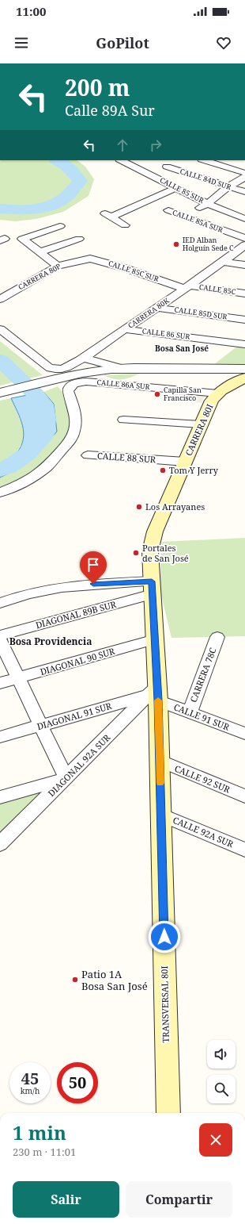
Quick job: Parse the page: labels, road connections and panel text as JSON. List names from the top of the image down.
{
  "streets": {
    "main road": ["CARRERA 80I", "TRANSVERSAL 80I"],
    "street": [
      "CALLE 84D SUR",
      "CALLE 85 SUR",
      "CALLE 85A SUR",
      "CALLE 85C SUR",
      "CARRERA 80P",
      "CALLE 85C",
      "CARRERA 80K",
      "CALLE 85D SUR",
      "CALLE 86 SUR",
      "CALLE 86A SUR",
      "CALLE 88 SUR",
      "DIAGONAL 89B SUR",
      "DIAGONAL 90 SUR",
      "CARRERA 78C",
      "DIAGONAL 91 SUR",
      "CALLE 91 SUR",
      "DIAGONAL 92A SUR",
      "CALLE 92 SUR",
      "CALLE 92A SUR"
    ]
  },
  "crossings": [
    ["CALLE 85C SUR", "CARRERA 80P"],
    ["CALLE 85C SUR", "CALLE 85C"],
    ["CALLE 85C SUR", "CARRERA 80K"],
    ["CALLE 85C", "CARRERA 80K"],
    ["CARRERA 80K", "CALLE 85D SUR"],
    ["CARRERA 80K", "CALLE 86 SUR"],
    ["CARRERA 80K", "CALLE 86A SUR"],
    ["CALLE 86A SUR", "CARRERA 80I"],
    ["CARRERA 80I", "CALLE 88 SUR"],
    ["CARRERA 80I", "TRANSVERSAL 80I"],
    ["DIAGONAL 89B SUR", "TRANSVERSAL 80I"],
    ["DIAGONAL 90 SUR", "TRANSVERSAL 80I"],
    ["CARRERA 78C", "CALLE 91 SUR"],
    ["DIAGONAL 91 SUR", "CALLE 91 SUR"],
    ["DIAGONAL 91 SUR", "DIAGONAL 92A SUR"],
    ["DIAGONAL 91 SUR", "TRANSVERSAL 80I"],
    ["CALLE 91 SUR", "DIAGONAL 92A SUR"],
    ["CALLE 91 SUR", "TRANSVERSAL 80I"],
    ["DIAGONAL 92A SUR", "TRANSVERSAL 80I"],
    ["CALLE 92 SUR", "TRANSVERSAL 80I"],
    ["CALLE 92A SUR", "TRANSVERSAL 80I"]
  ],
  "districts": ["Bosa San José", "Bosa Providencia"],
  "places": [
    "IED Alban Holguín Sede C",
    "Capilla San Francisco",
    "Tom Y Jerry",
    "Los Arrayanes",
    "Portales de San José",
    "Patio 1A Bosa San José"
  ],
  "page": {
    "status": "11:00",
    "header": "GoPilot",
    "turn": ["200 m", "Calle 89A Sur"],
    "speed": "45 km/h",
    "limit": "50",
    "heading": ["1 min", "230 m · 11:01"],
    "buttons": ["Salir", "Compartir"]
  }
}
